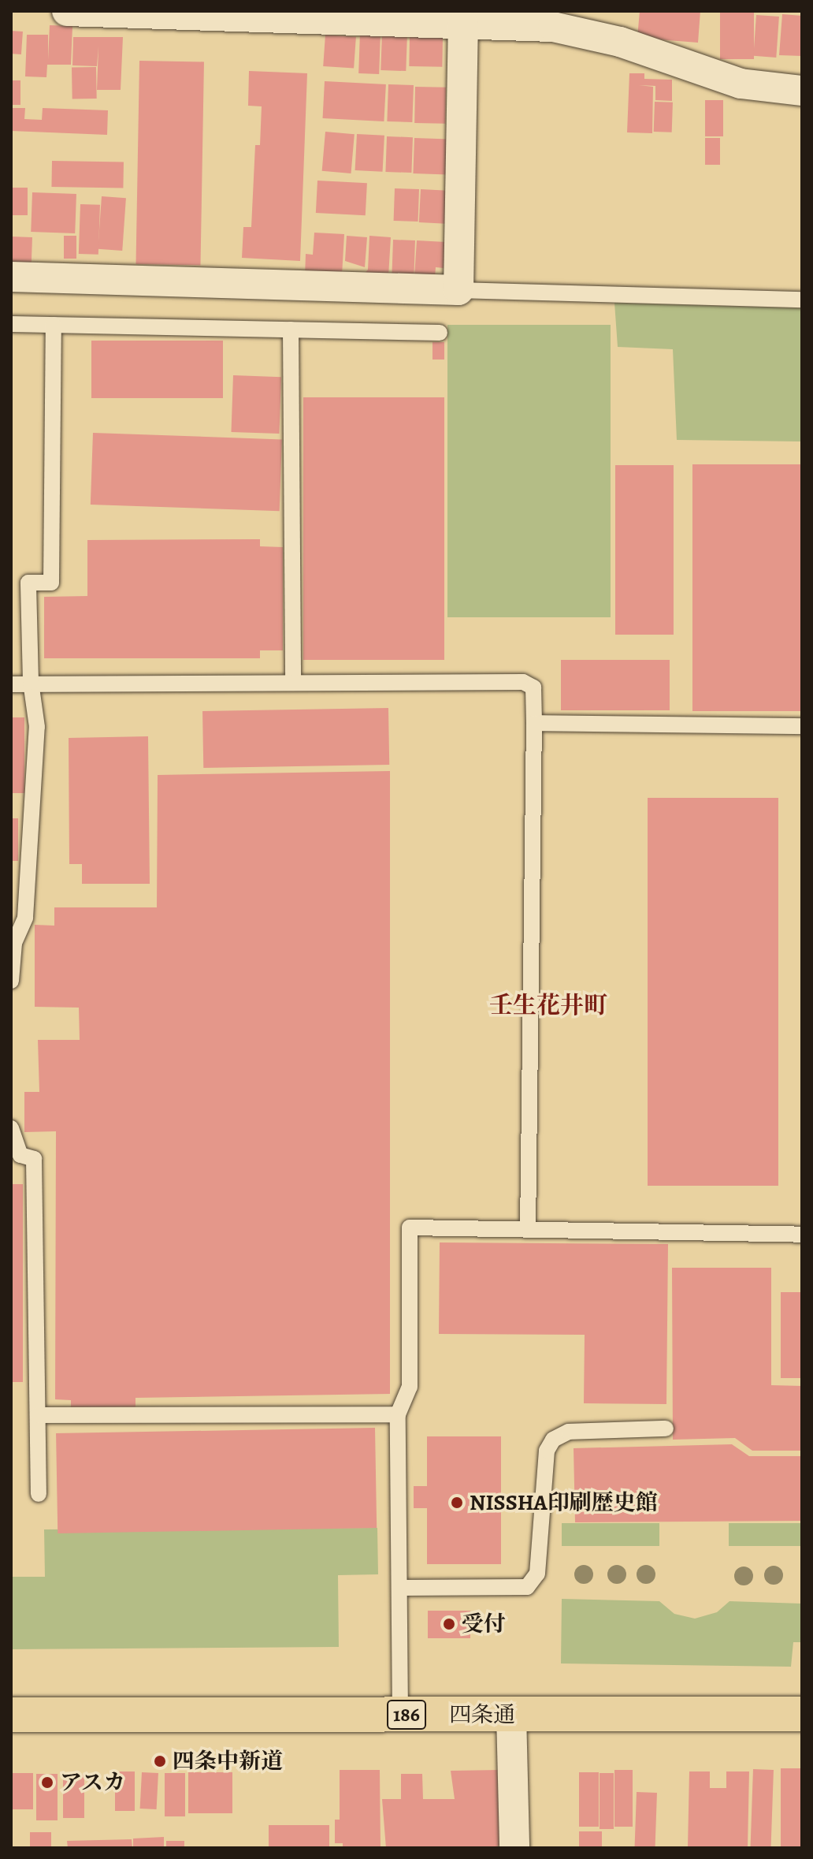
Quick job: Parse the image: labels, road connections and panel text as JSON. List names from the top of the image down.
{
  "streets": {
    "main road": ["186", "四条通"]
  },
  "districts": ["壬生花井町"],
  "places": [
    "NISSHA印刷歴史館",
    "受付",
    "四条中新道",
    "アスカ"
  ]
}
